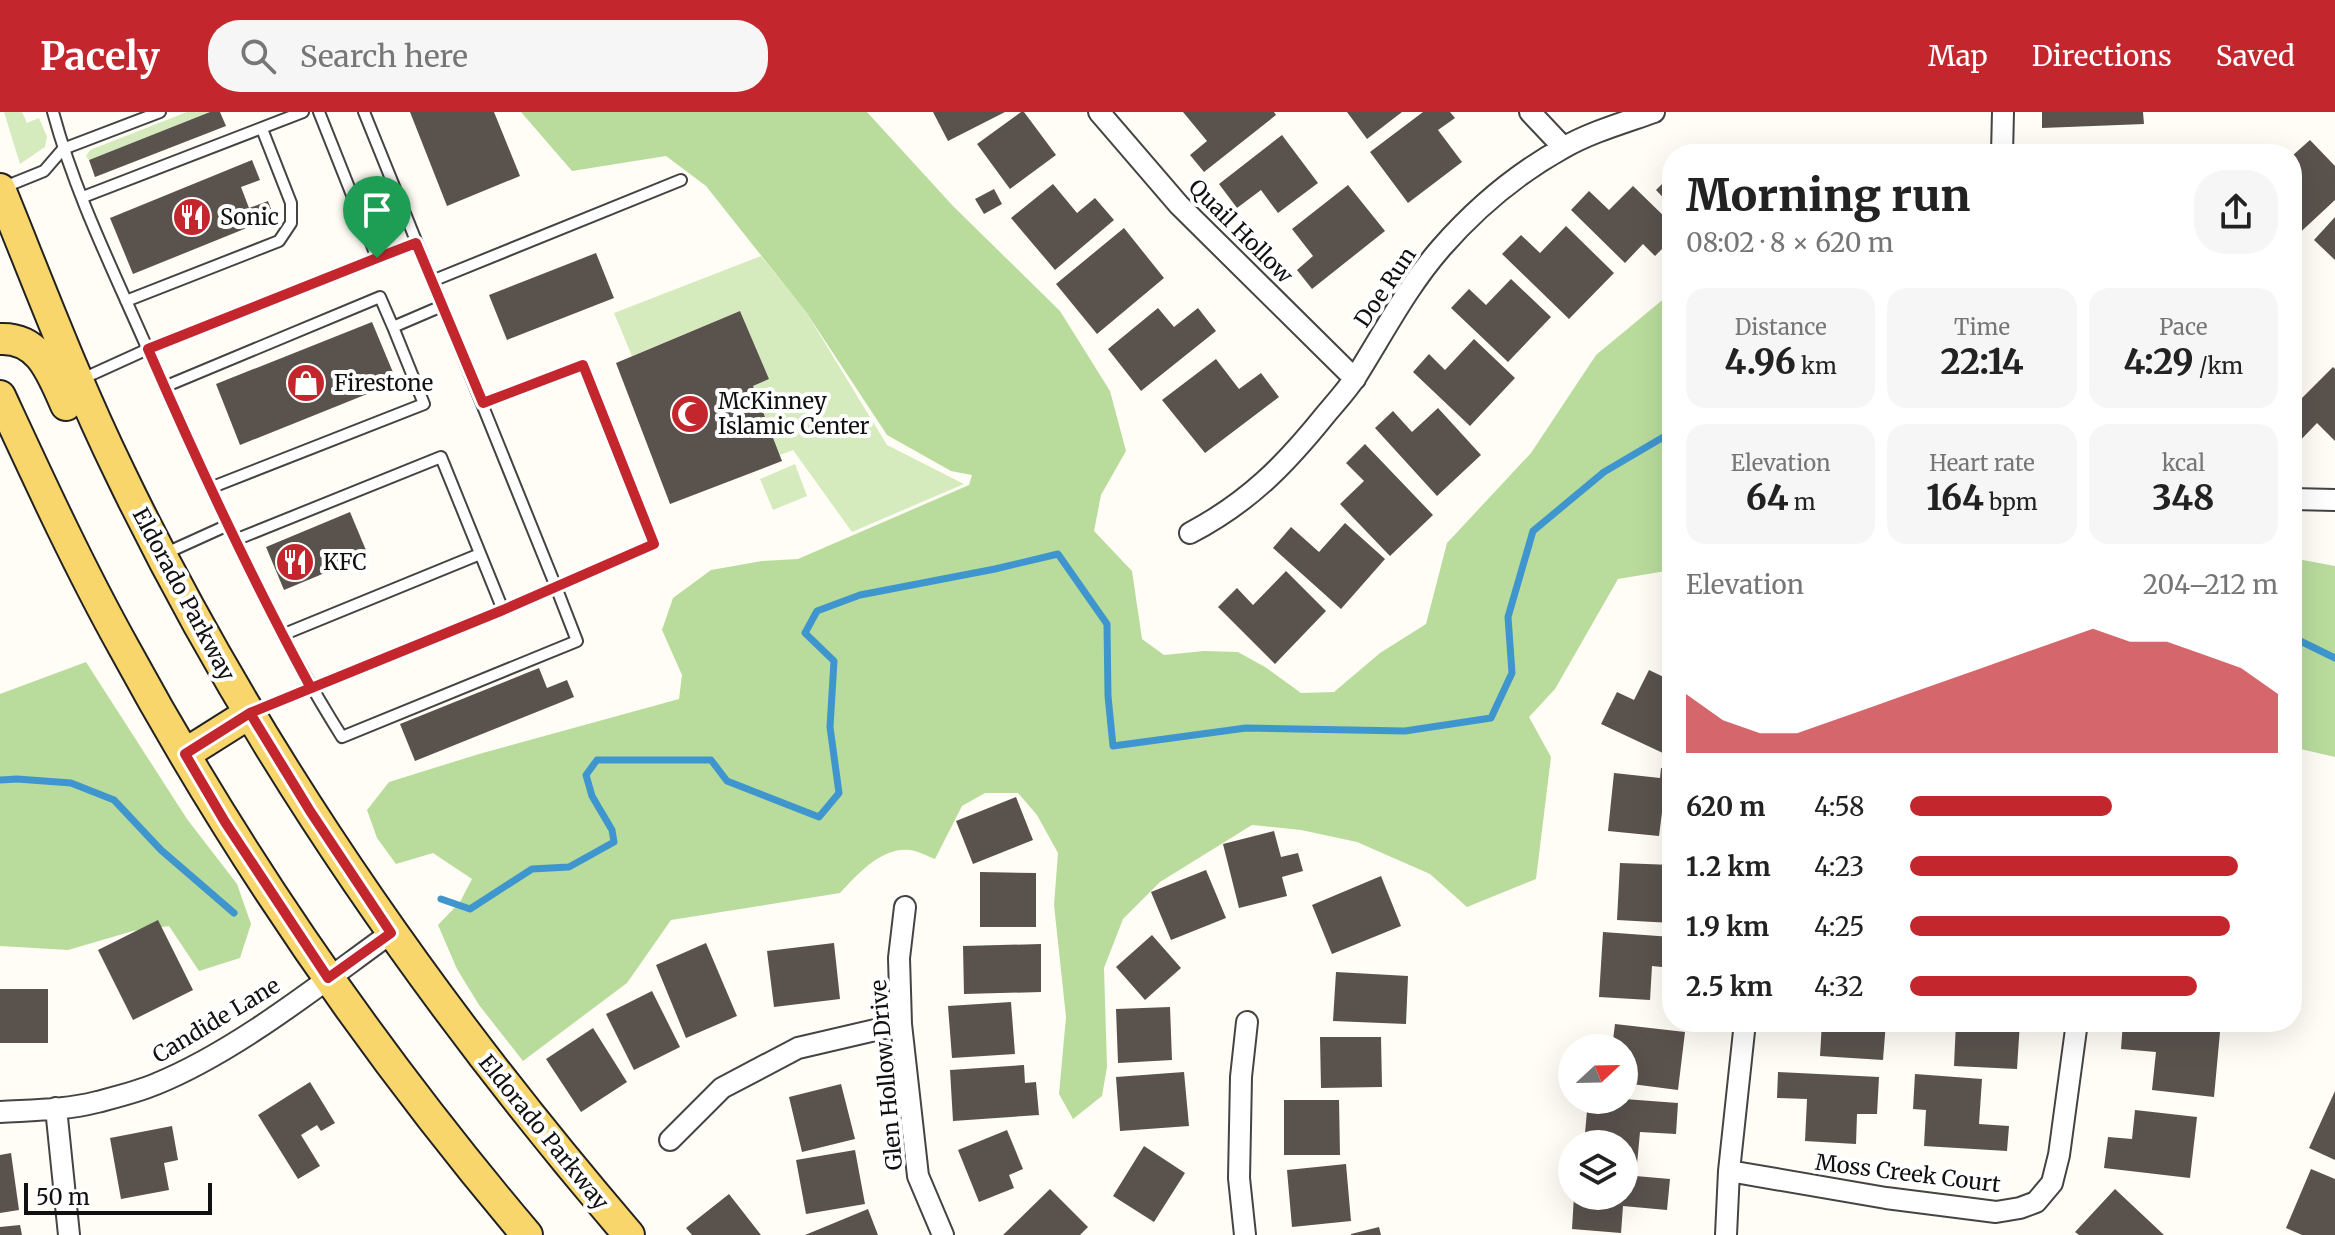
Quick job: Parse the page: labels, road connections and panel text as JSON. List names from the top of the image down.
{
  "streets": {
    "main road": ["Eldorado Parkway"],
    "street": [
      "Quail Hollow",
      "Doe Run",
      "Candide Lane",
      "Glen Hollow Drive",
      "Moss Creek Court"
    ]
  },
  "crossings": [
    ["Quail Hollow", "Doe Run"],
    ["Eldorado Parkway", "Candide Lane"]
  ],
  "places": {
    "restaurant": ["Sonic", "KFC"],
    "shop": ["Firestone"],
    "mosque": ["McKinney Islamic Center"]
  },
  "scale_bar": "50 m",
  "north": "right",
  "page": {
    "header": "Pacely",
    "search": "Search here",
    "nav": ["Map", "Directions", "Saved"],
    "heading": ["Morning run", "08:02 · 8 × 620 m"],
    "stats": [
      ["Distance", "4.96 km"],
      ["Time", "22:14"],
      ["Pace", "4:29 /km"],
      ["Elevation", "64 m"],
      ["Heart rate", "164 bpm"],
      ["kcal", "348"]
    ],
    "chart": ["Elevation", "204–212 m"],
    "list": [
      {
        "name": "620 m",
        "note": "4:58"
      },
      {
        "name": "1.2 km",
        "note": "4:23"
      },
      {
        "name": "1.9 km",
        "note": "4:25"
      },
      {
        "name": "2.5 km",
        "note": "4:32"
      }
    ],
    "scale": "50 m"
  }
}
